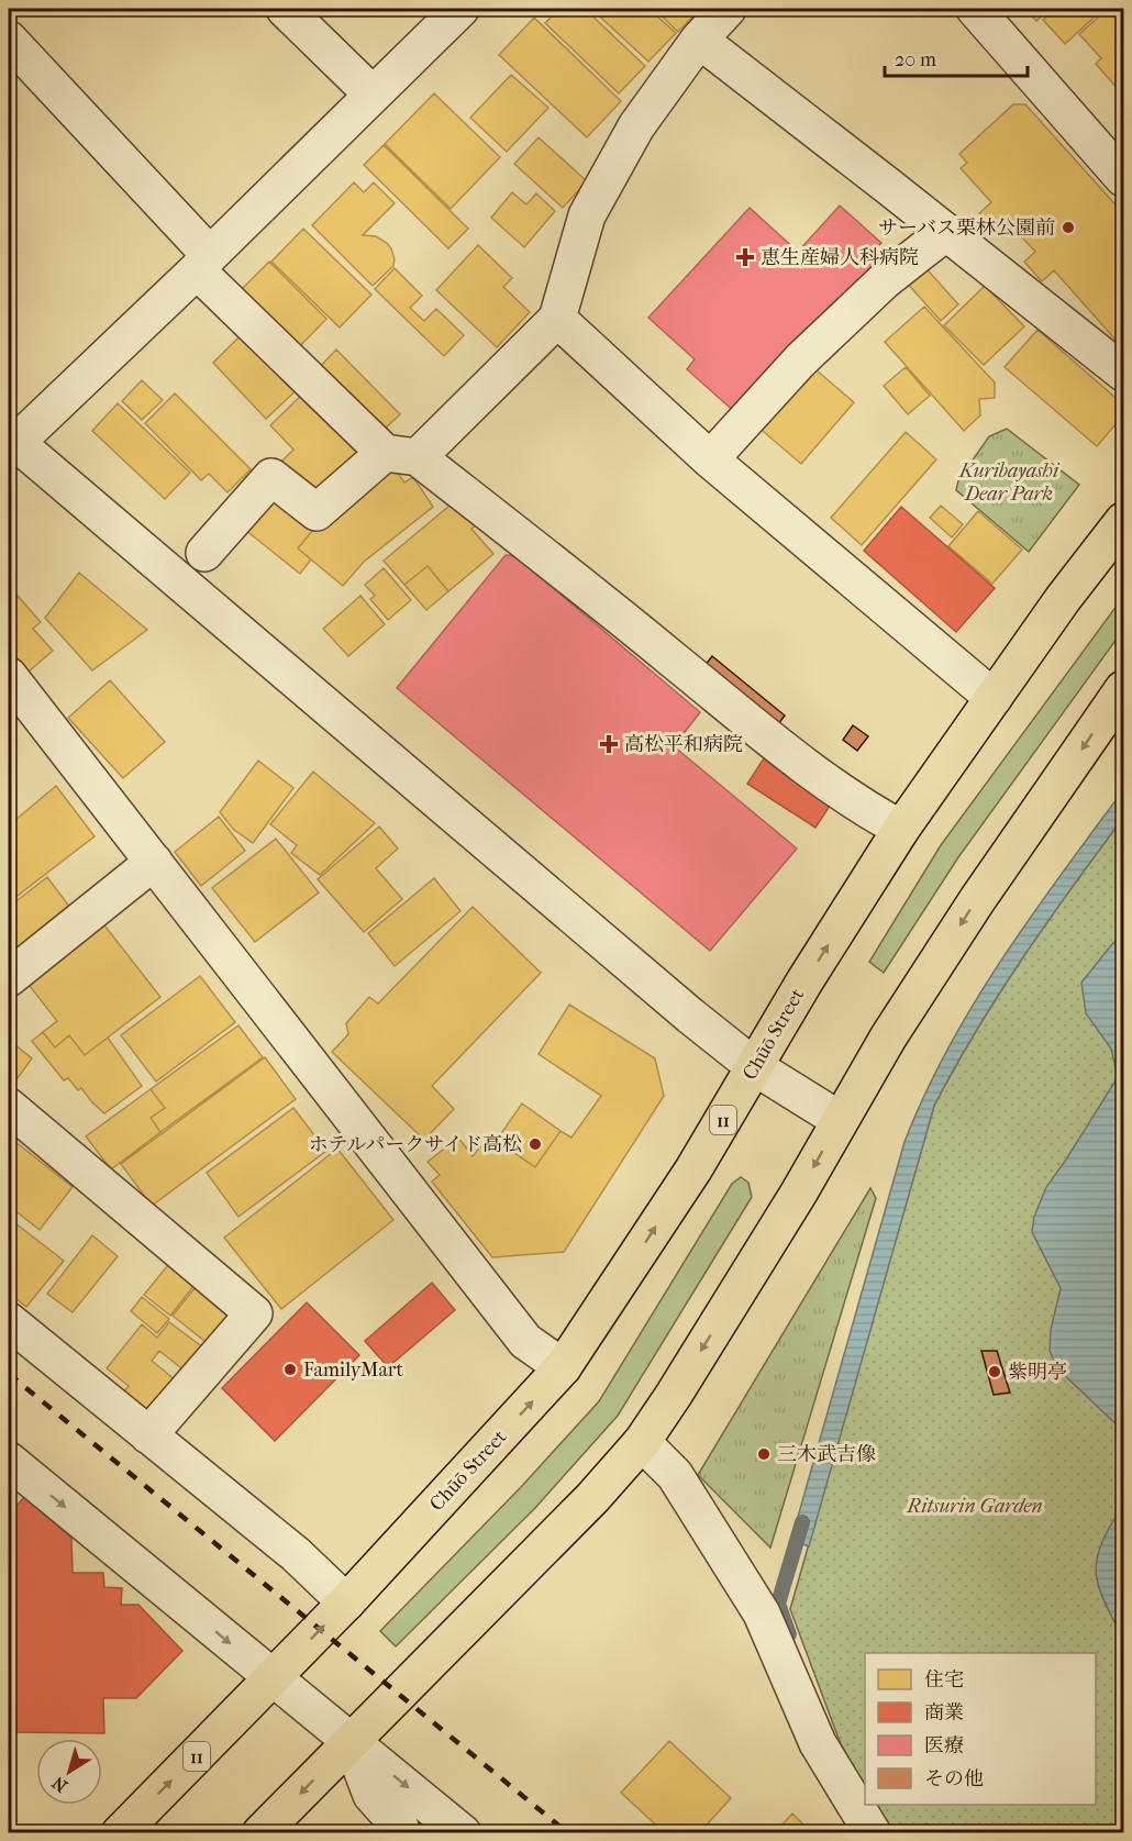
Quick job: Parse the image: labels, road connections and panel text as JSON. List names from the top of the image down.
{
  "streets": {
    "highway": ["Chūō Street", "11"]
  },
  "crossings": [
    ["Chūō Street", "11"]
  ],
  "parks": ["Kuribayashi Dear Park", "Ritsurin Garden"],
  "places": {
    "other": [
      "サーバス栗林公園前",
      "ホテルパークサイド高松",
      "FamilyMart",
      "紫明亭",
      "三木武吉像"
    ],
    "health": ["恵生産婦人科病院", "高松平和病院"]
  },
  "legend": [
    "住宅",
    "商業",
    "医療",
    "その他"
  ],
  "scale_bar": "20 m",
  "north": "bottom left"
}
